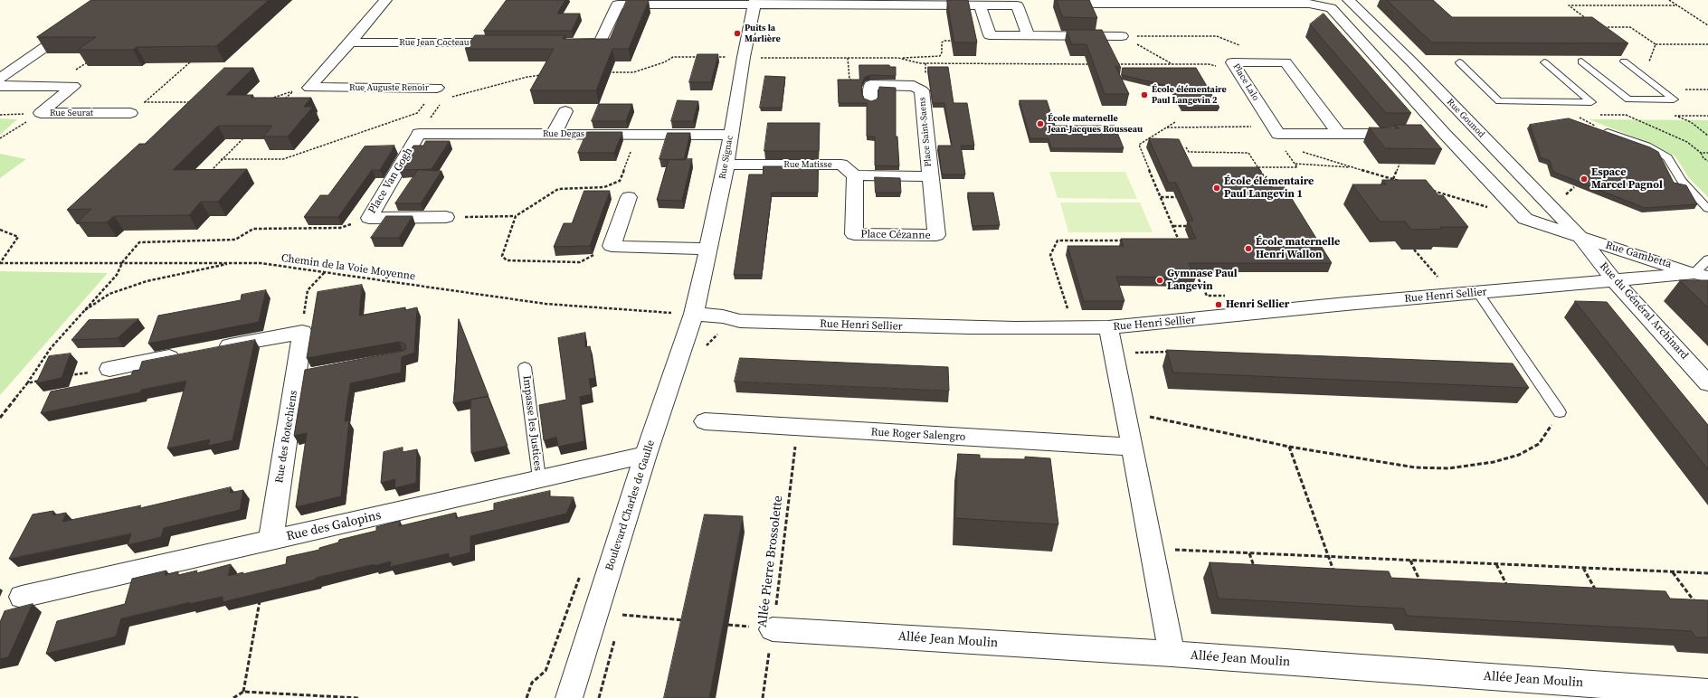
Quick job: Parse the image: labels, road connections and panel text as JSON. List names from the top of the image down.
{
  "streets": {
    "street": [
      "Rue Jean Cocteau",
      "Place Lalo",
      "Rue Auguste Renoir",
      "Rue Seurat",
      "Rue Gounod",
      "Place Saint-Saens",
      "Rue Degas",
      "Rue Signac",
      "Rue Matisse",
      "Place Van Gogh",
      "Place Cézanne",
      "Rue Gambetta",
      "Rue Henri Sellier",
      "Rue du Général Archinard",
      "Rue Roger Salengro",
      "Rue des Rotechiens",
      "Boulevard Charles de Gaulle",
      "Rue des Galopins",
      "Allée Jean Moulin"
    ],
    "lane": ["Impasse les Justices"],
    "path": ["Chemin de la Voie Moyenne", "Allée Pierre Brossolette"]
  },
  "crossings": [
    ["Place Lalo", "Rue Gounod"],
    ["Place Lalo", "Rue Gambetta"],
    ["Rue Gounod", "Rue Gambetta"],
    ["Rue Gounod", "Rue du Général Archinard"],
    ["Place Saint-Saens", "Place Cézanne"],
    ["Rue Degas", "Rue Signac"],
    ["Rue Degas", "Place Van Gogh"],
    ["Rue Signac", "Rue Matisse"],
    ["Rue Signac", "Chemin de la Voie Moyenne"],
    ["Rue Signac", "Rue Henri Sellier"],
    ["Rue Signac", "Boulevard Charles de Gaulle"],
    ["Rue Matisse", "Place Cézanne"],
    ["Rue Gambetta", "Rue Henri Sellier"],
    ["Rue Gambetta", "Rue du Général Archinard"],
    ["Chemin de la Voie Moyenne", "Rue Henri Sellier"],
    ["Chemin de la Voie Moyenne", "Boulevard Charles de Gaulle"],
    ["Rue Henri Sellier", "Rue du Général Archinard"],
    ["Rue Henri Sellier", "Boulevard Charles de Gaulle"],
    ["Impasse les Justices", "Rue des Galopins"],
    ["Rue Roger Salengro", "Allée Pierre Brossolette"],
    ["Rue des Rotechiens", "Rue des Galopins"],
    ["Boulevard Charles de Gaulle", "Rue des Galopins"],
    ["Allée Pierre Brossolette", "Allée Jean Moulin"]
  ],
  "places": [
    "Puits la Marlière",
    "École élémentaire Paul Langevin 2",
    "École maternelle Jean-Jacques Rousseau",
    "Espace Marcel Pagnol",
    "École élémentaire Paul Langevin 1",
    "École maternelle Henri Wallon",
    "Gymnase Paul Langevin",
    "Henri Sellier"
  ]
}
